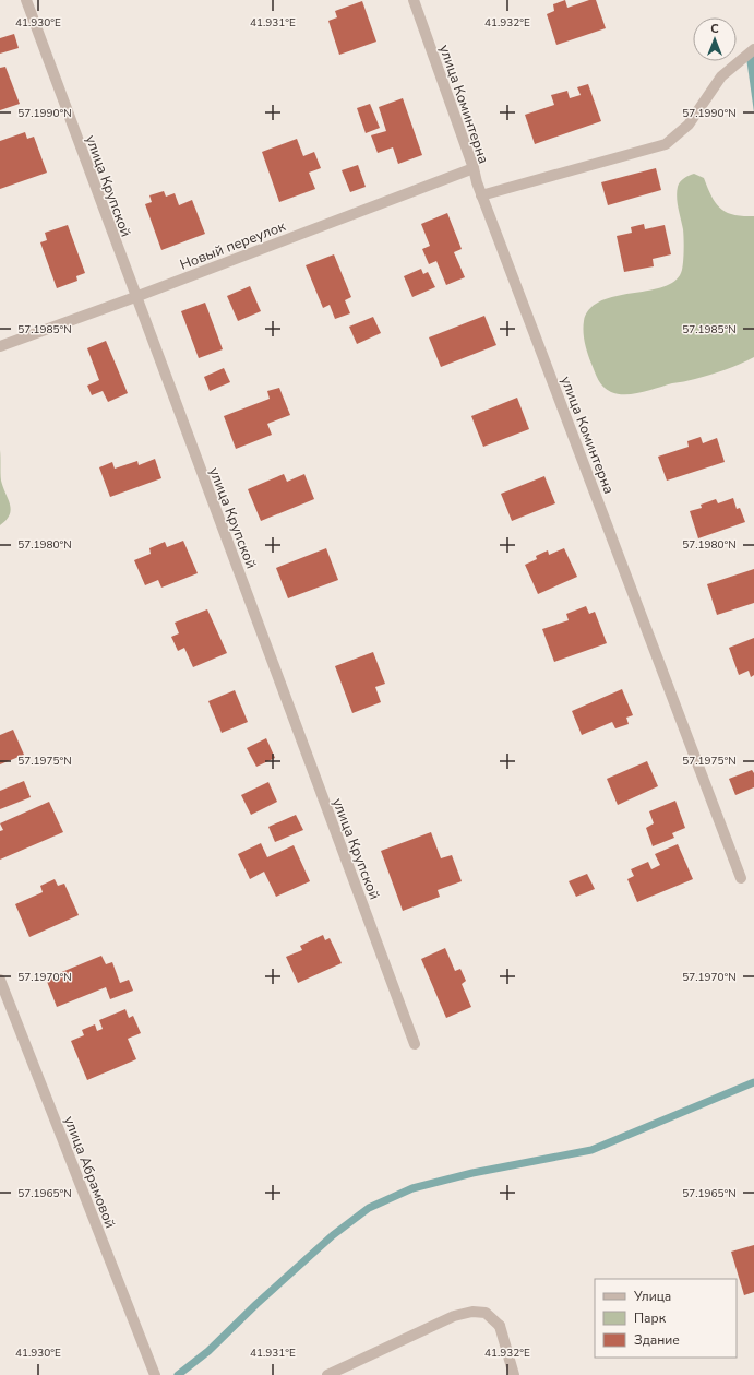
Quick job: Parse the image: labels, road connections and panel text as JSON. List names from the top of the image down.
{
  "streets": {
    "street": [
      "улица Коминтерна",
      "улица Крупской",
      "Новый переулок",
      "улица Абрамовой"
    ]
  },
  "crossings": [
    ["улица Коминтерна", "Новый переулок"],
    ["улица Крупской", "Новый переулок"]
  ],
  "legend": ["Улица", "Парк", "Здание"],
  "north": "top",
  "coordinates": [
    "41.930°E",
    "41.931°E",
    "41.932°E",
    "57.1990°N",
    "57.1985°N",
    "57.1980°N",
    "57.1975°N",
    "57.1970°N",
    "57.1965°N"
  ]
}
